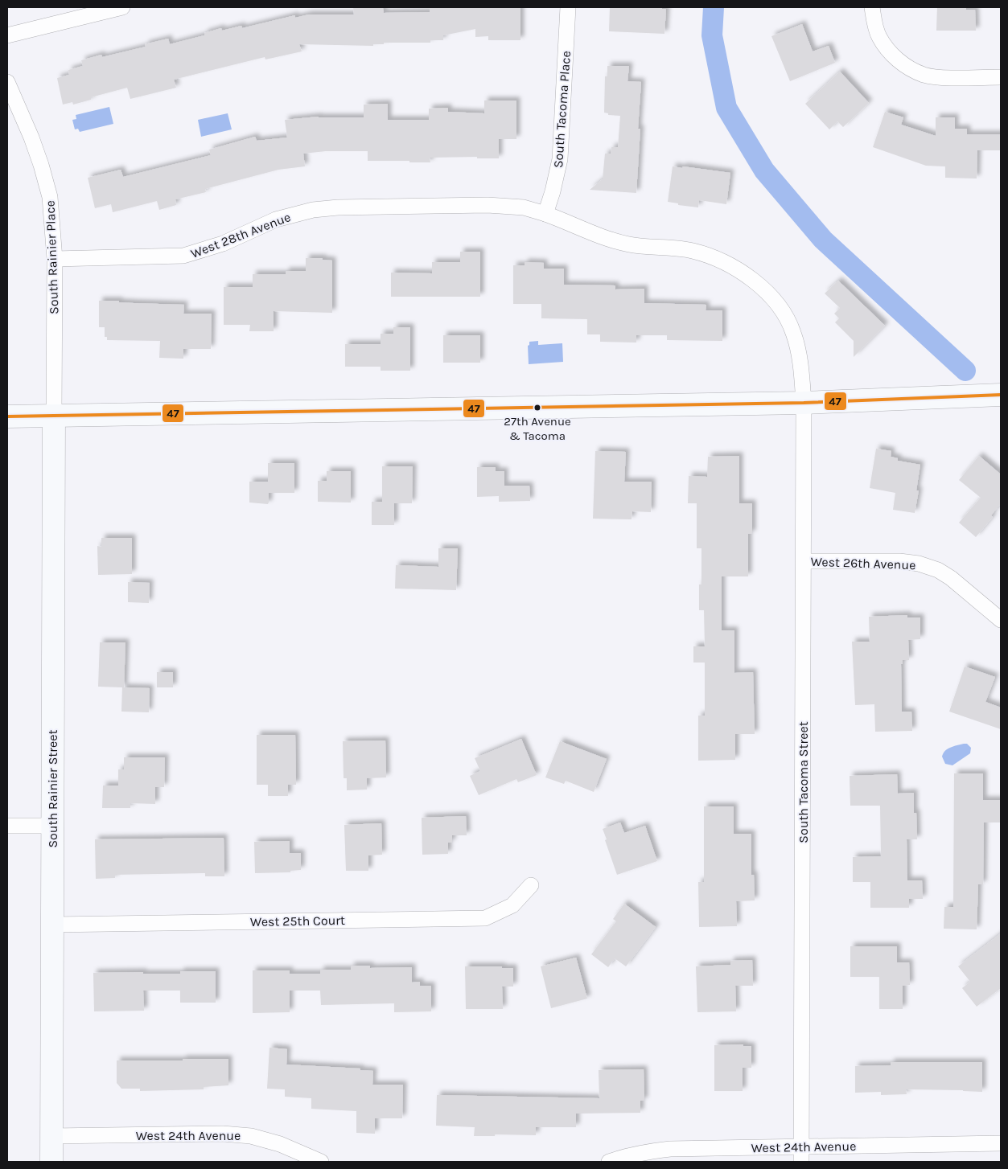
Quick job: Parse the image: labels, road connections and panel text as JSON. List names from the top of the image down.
{
  "streets": {
    "main road": ["South Rainier Street"],
    "street": [
      "South Tacoma Place",
      "West 28th Avenue",
      "South Rainier Place",
      "West 26th Avenue",
      "South Tacoma Street",
      "West 25th Court",
      "West 24th Avenue"
    ]
  },
  "crossings": [
    ["South Tacoma Place", "West 28th Avenue"],
    ["West 28th Avenue", "South Rainier Place"],
    ["South Rainier Place", "South Rainier Street"],
    ["West 26th Avenue", "South Tacoma Street"],
    ["South Tacoma Street", "West 24th Avenue"],
    ["South Rainier Street", "West 25th Court"],
    ["South Rainier Street", "West 24th Avenue"]
  ],
  "places": ["27th Avenue & Tacoma"],
  "lines": ["transit line 47"]
}
